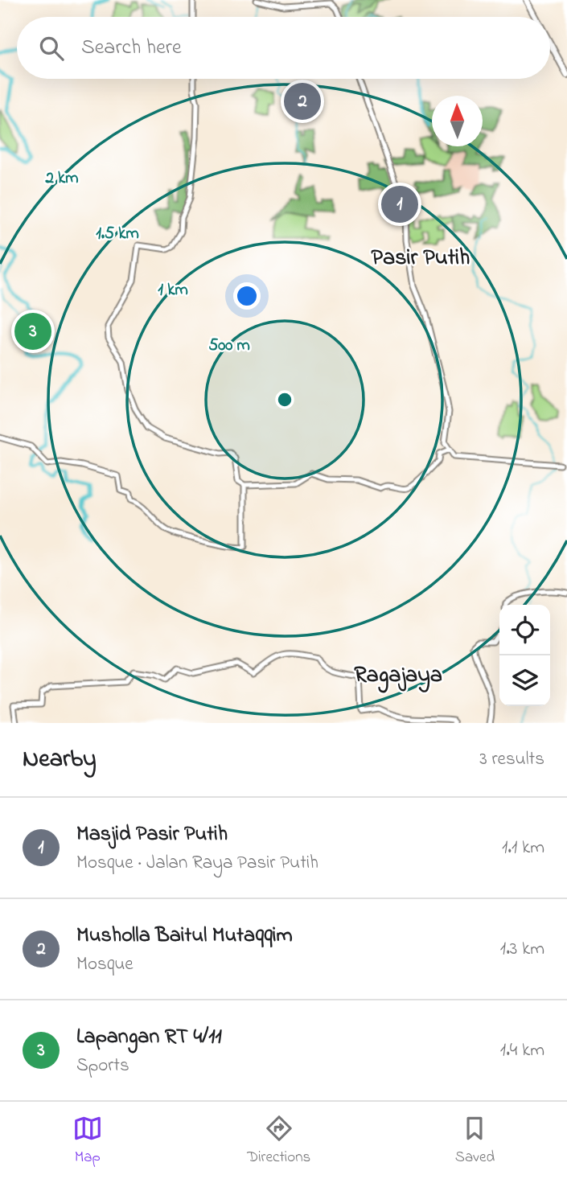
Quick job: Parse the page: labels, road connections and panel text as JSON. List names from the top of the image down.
{
  "districts": ["Pasir Putih", "Ragajaya"],
  "north": "top",
  "page": {
    "search": "Search here",
    "pins": ["2", "1", "3"],
    "heading": ["Nearby", "3 results"],
    "list": [
      {
        "mark": "1",
        "name": "Masjid Pasir Putih",
        "note": "Mosque · Jalan Raya Pasir Putih",
        "value": "1.1 km"
      },
      {
        "mark": "2",
        "name": "Musholla Baitul Mutaqqim",
        "note": "Mosque",
        "value": "1.3 km"
      },
      {
        "mark": "3",
        "name": "Lapangan RT 4/11",
        "note": "Sports",
        "value": "1.4 km"
      }
    ],
    "nav": ["Map", "Directions", "Saved"]
  },
  "rings": [
    "2 km",
    "1.5 km",
    "1 km",
    "500 m"
  ]
}
